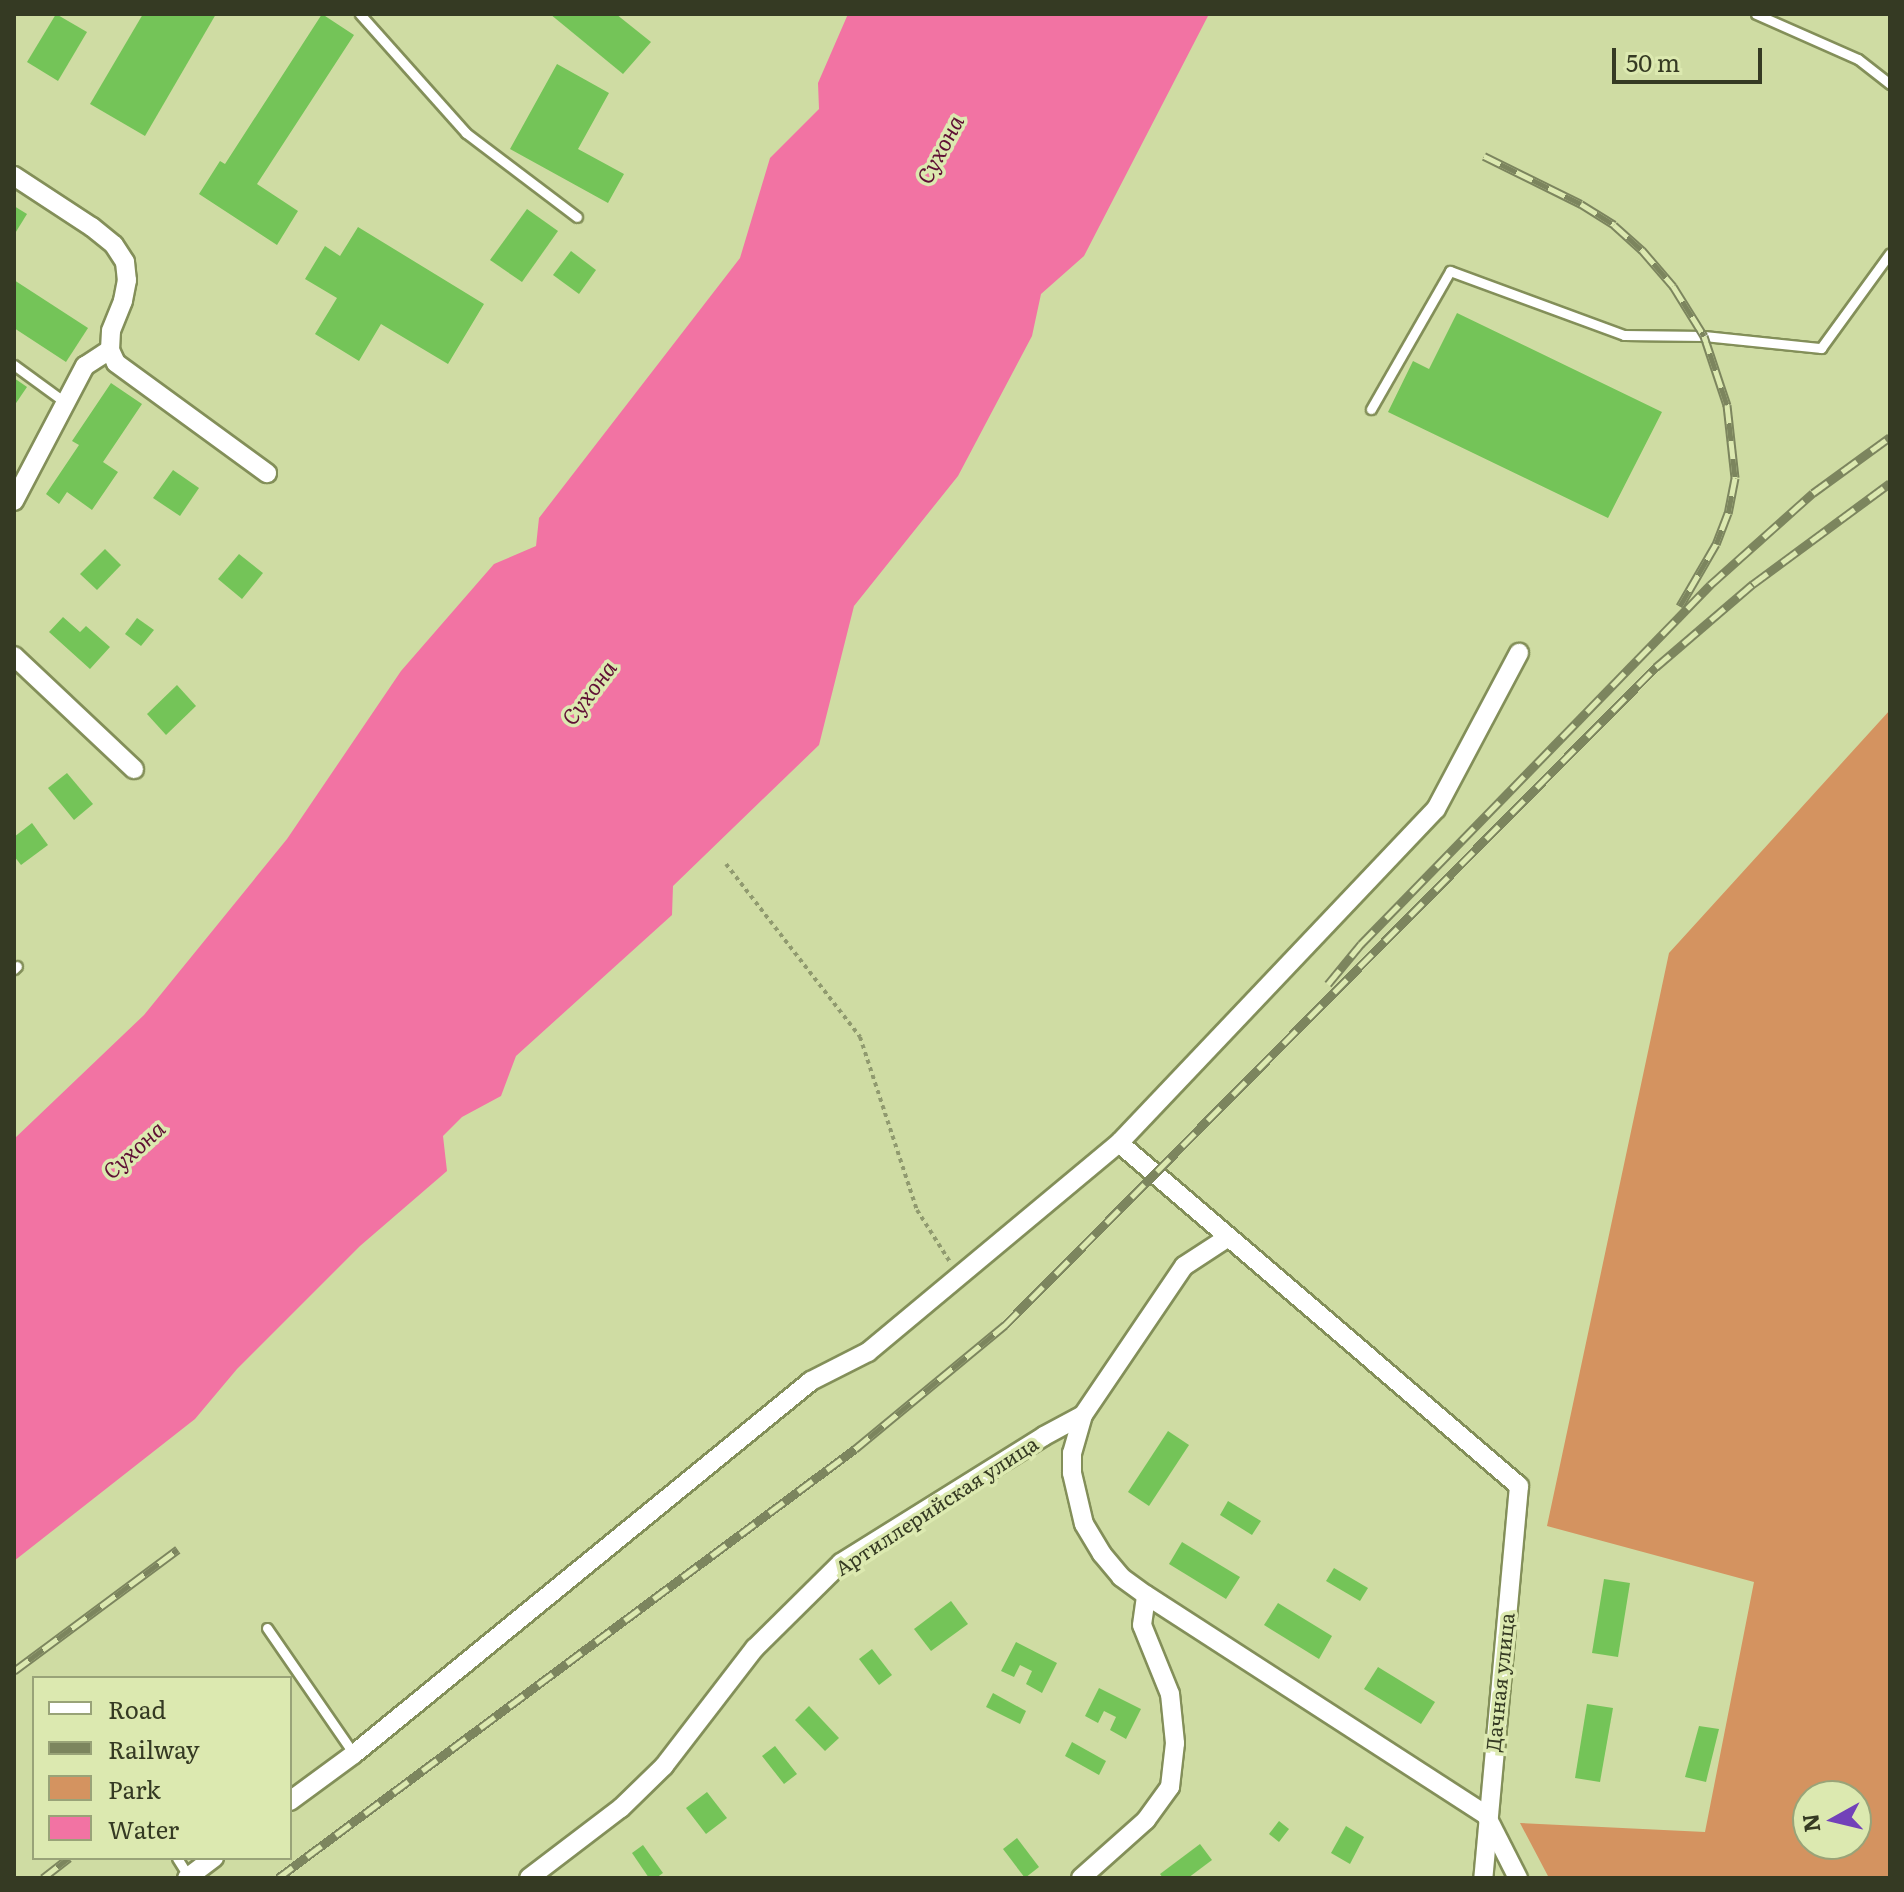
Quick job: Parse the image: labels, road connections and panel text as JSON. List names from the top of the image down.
{
  "streets": {
    "street": ["Артиллерийская улица", "Дачная улица"]
  },
  "crossings": [
    ["Артиллерийская улица", "Дачная улица"]
  ],
  "water": ["Сухона"],
  "legend": [
    "Road",
    "Railway",
    "Park",
    "Water"
  ],
  "scale_bar": "50 m",
  "north": "left"
}
